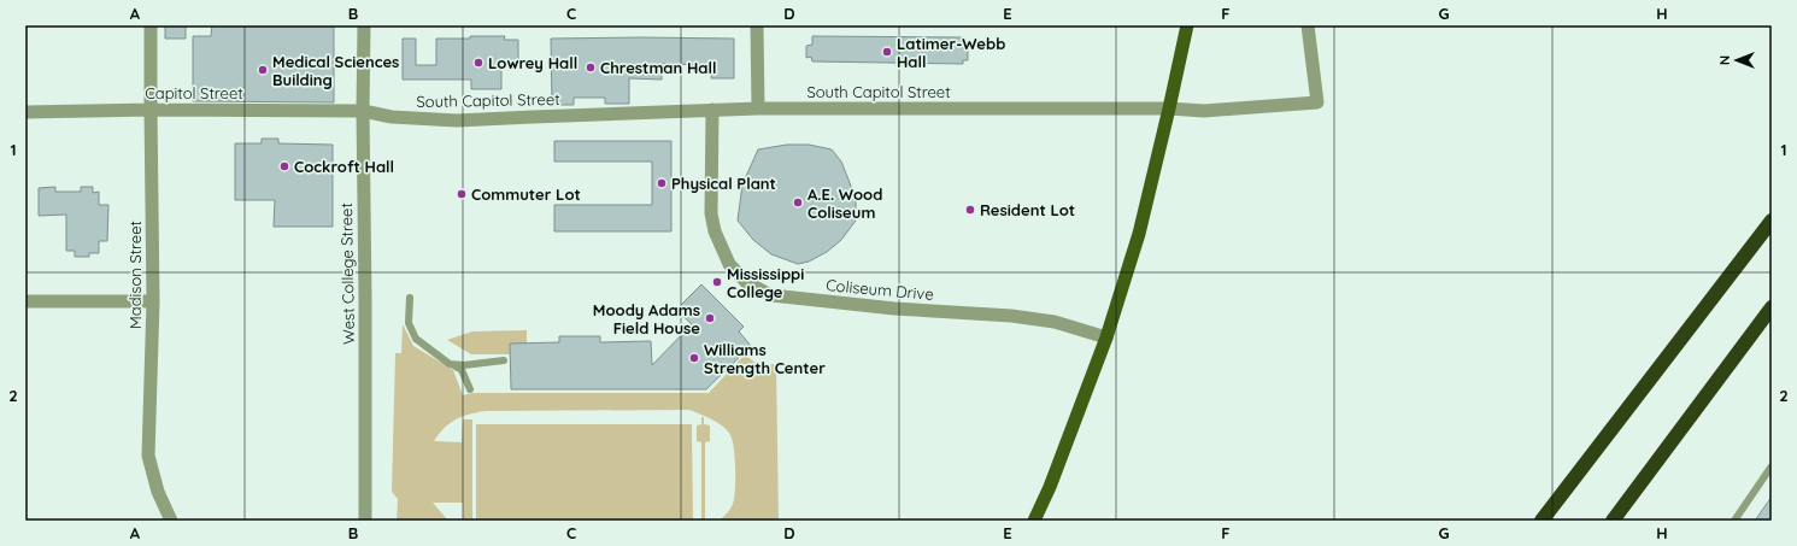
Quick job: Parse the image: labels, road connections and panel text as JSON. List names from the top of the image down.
{
  "streets": {
    "street": [
      "South Capitol Street",
      "Capitol Street",
      "West College Street",
      "Madison Street",
      "Coliseum Drive"
    ]
  },
  "crossings": [
    ["South Capitol Street", "Capitol Street"],
    ["South Capitol Street", "West College Street"],
    ["South Capitol Street", "Coliseum Drive"],
    ["Capitol Street", "West College Street"],
    ["Capitol Street", "Madison Street"]
  ],
  "places": [
    "Latimer-Webb Hall",
    "Lowrey Hall",
    "Chrestman Hall",
    "Medical Sciences Building",
    "Cockroft Hall",
    "Physical Plant",
    "Commuter Lot",
    "A.E. Wood Coliseum",
    "Resident Lot",
    "Mississippi College",
    "Moody Adams Field House",
    "Williams Strength Center"
  ],
  "north": "left",
  "grid": {
    "columns": [
      "A",
      "B",
      "C",
      "D",
      "E",
      "F",
      "G",
      "H"
    ],
    "rows": ["1", "2"]
  }
}
